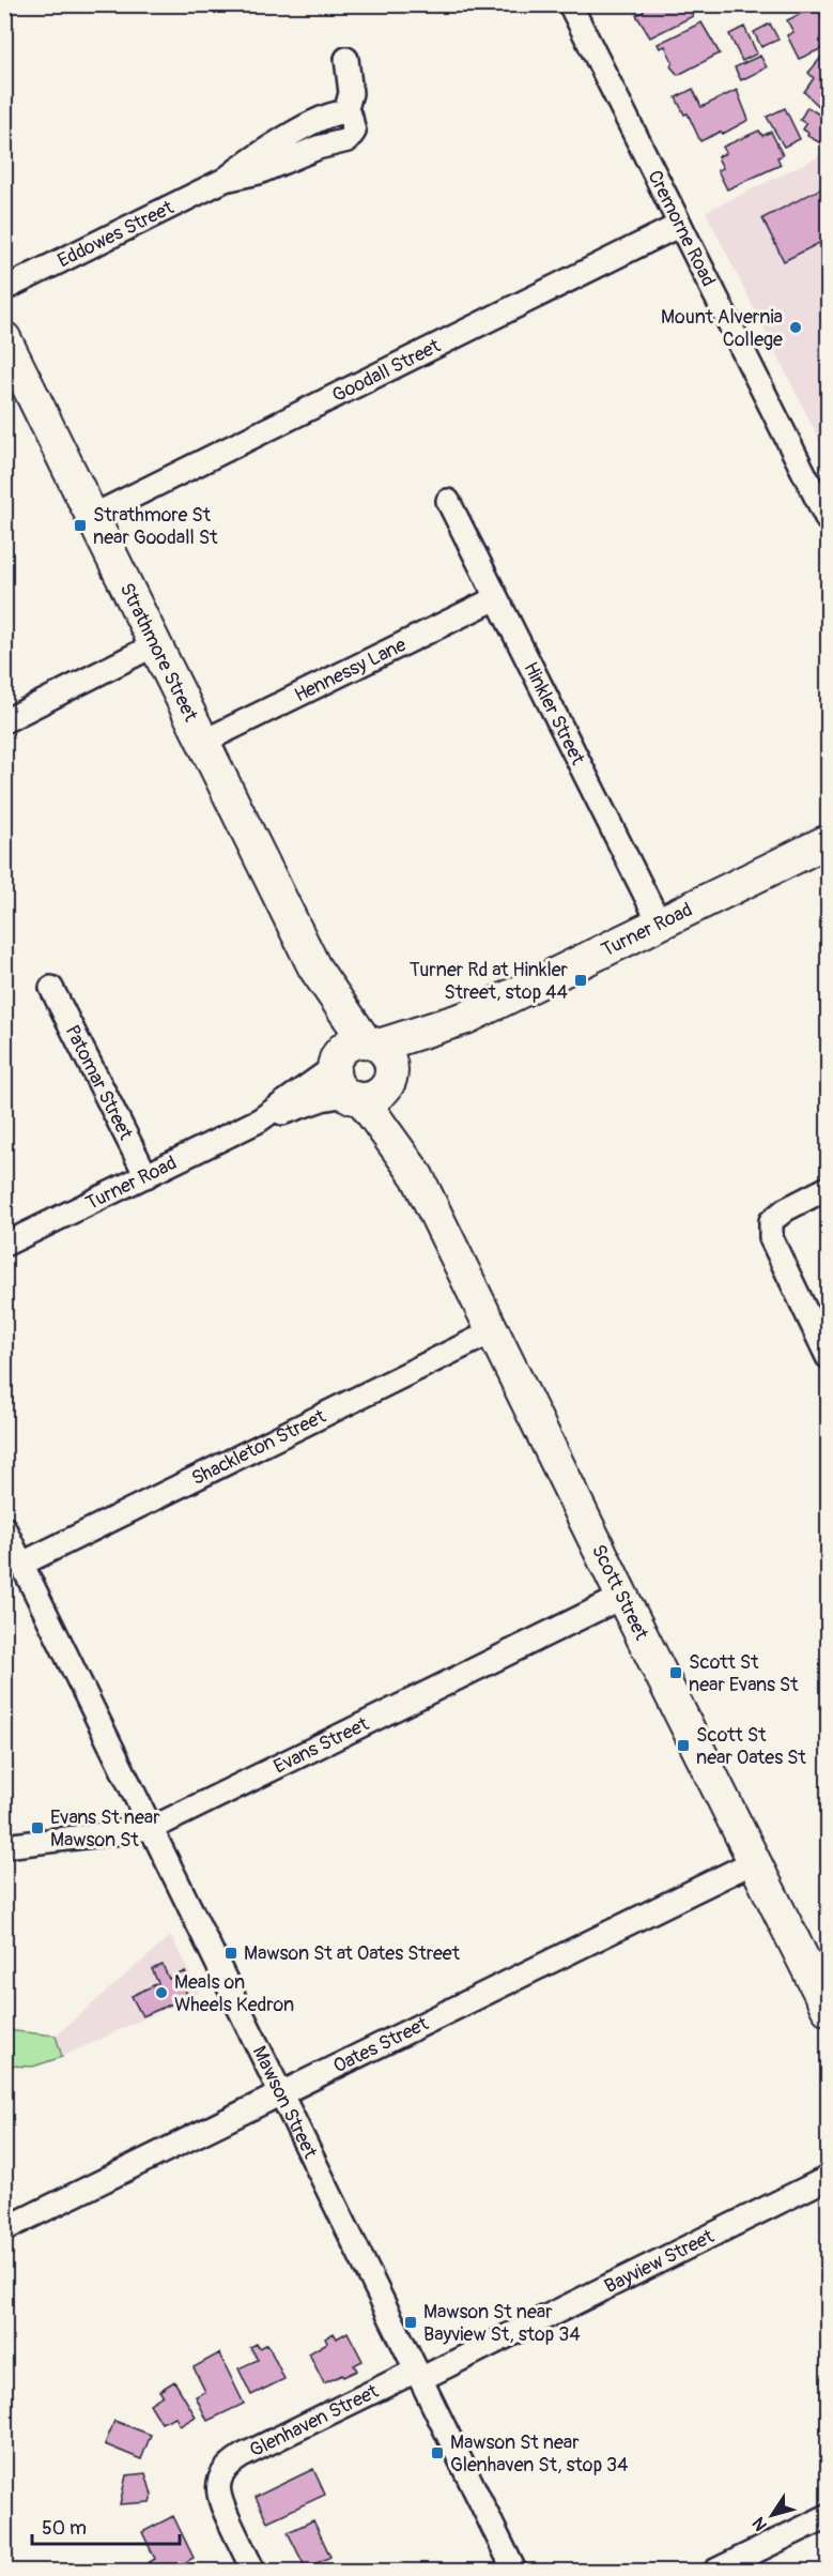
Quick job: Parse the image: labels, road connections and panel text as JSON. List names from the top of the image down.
{
  "streets": {
    "street": [
      "Cremorne Road",
      "Eddowes Street",
      "Goodall Street",
      "Strathmore Street",
      "Hennessy Lane",
      "Hinkler Street",
      "Turner Road",
      "Patomar Street",
      "Shackleton Street",
      "Scott Street",
      "Evans Street",
      "Oates Street",
      "Mawson Street",
      "Bayview Street",
      "Glenhaven Street"
    ]
  },
  "crossings": [
    ["Cremorne Road", "Goodall Street"],
    ["Goodall Street", "Strathmore Street"],
    ["Strathmore Street", "Hennessy Lane"],
    ["Strathmore Street", "Turner Road"],
    ["Strathmore Street", "Scott Street"],
    ["Hennessy Lane", "Hinkler Street"],
    ["Hinkler Street", "Turner Road"],
    ["Turner Road", "Patomar Street"],
    ["Turner Road", "Scott Street"],
    ["Shackleton Street", "Scott Street"],
    ["Shackleton Street", "Mawson Street"],
    ["Scott Street", "Evans Street"],
    ["Scott Street", "Oates Street"],
    ["Evans Street", "Mawson Street"],
    ["Oates Street", "Mawson Street"],
    ["Mawson Street", "Bayview Street"],
    ["Mawson Street", "Glenhaven Street"],
    ["Bayview Street", "Glenhaven Street"]
  ],
  "places": {
    "other": ["Mount Alvernia College", "Meals on Wheels Kedron"],
    "transit": [
      "Strathmore St near Goodall St",
      "Turner Rd at Hinkler Street, stop 44",
      "Scott St near Evans St",
      "Scott St near Oates St",
      "Evans St near Mawson St",
      "Mawson St at Oates Street",
      "Mawson St near Bayview St, stop 34",
      "Mawson St near Glenhaven St, stop 34"
    ]
  },
  "scale_bar": "50 m",
  "north": "bottom left"
}
